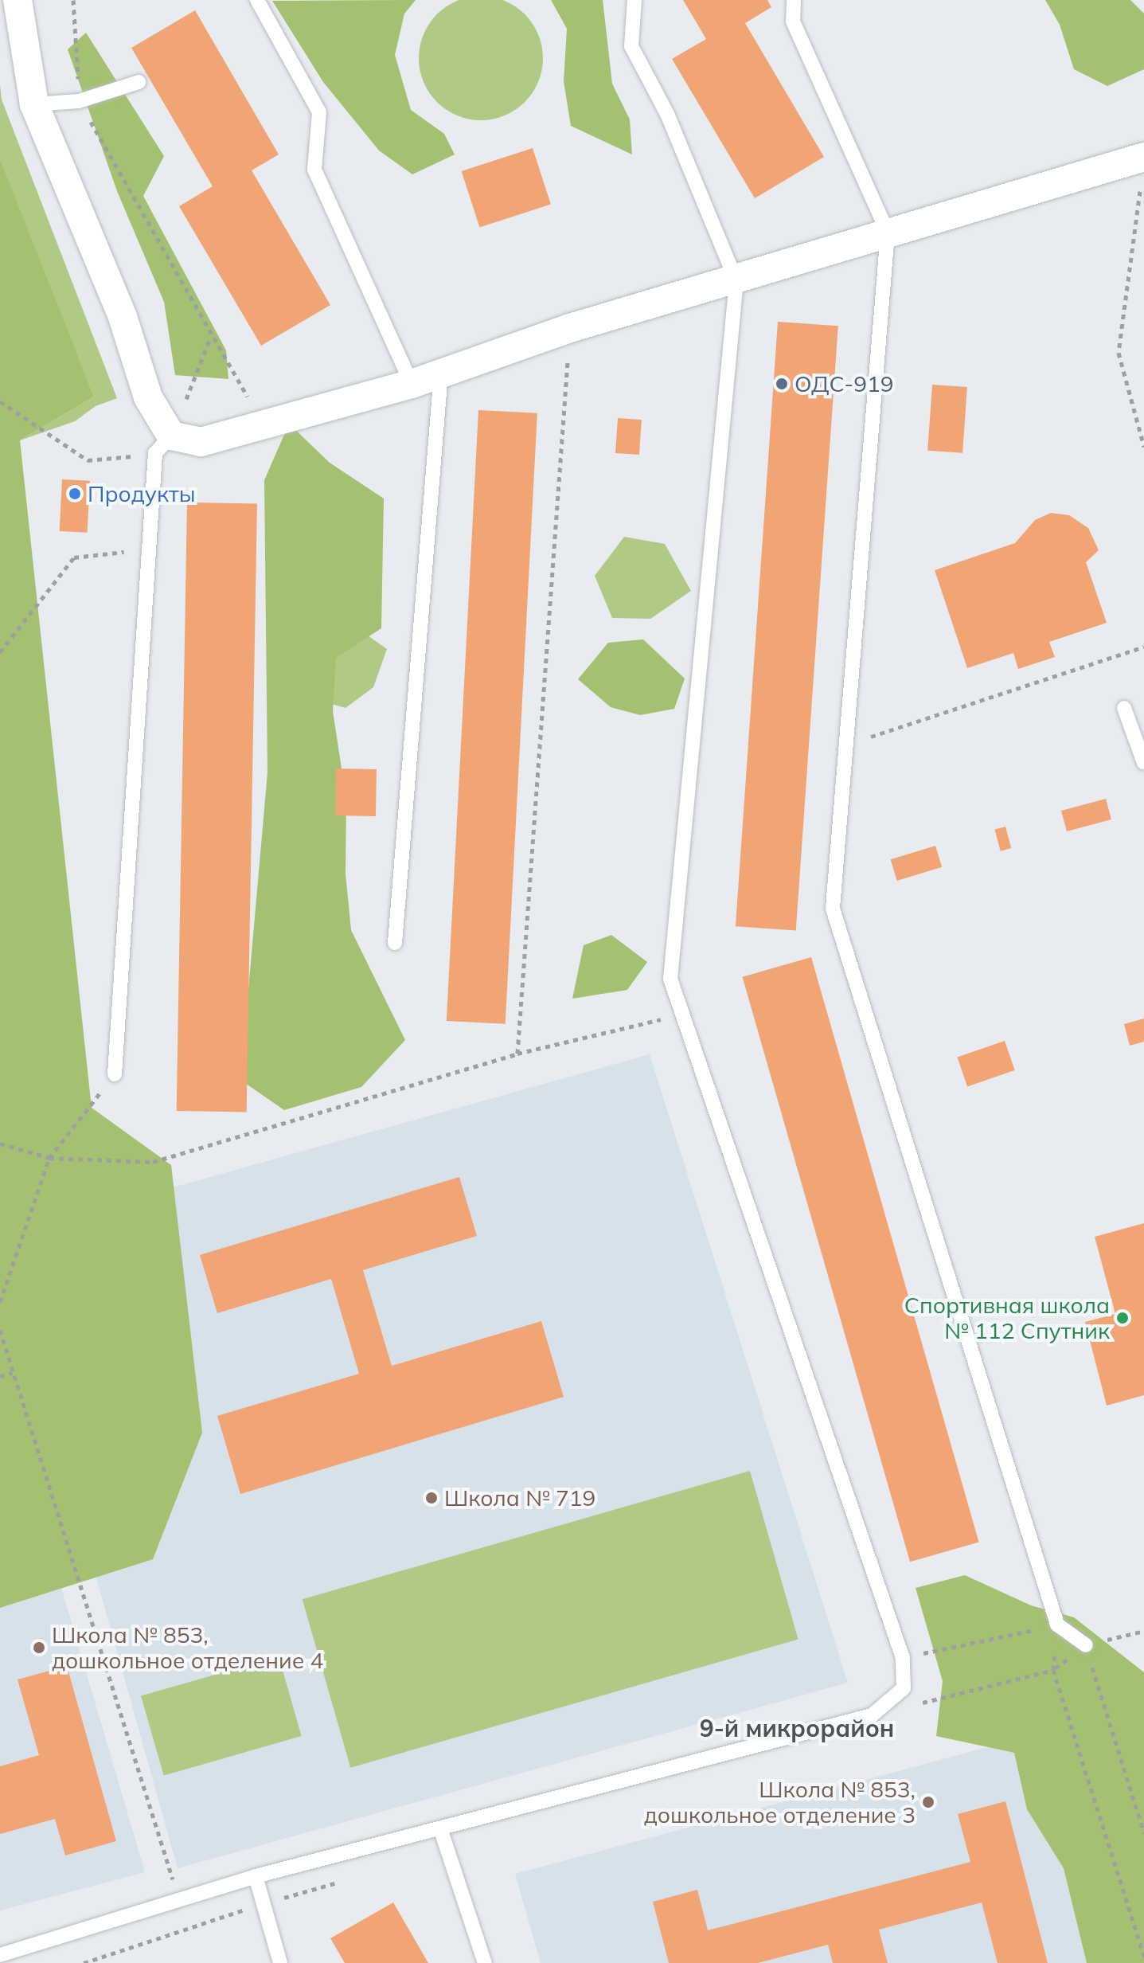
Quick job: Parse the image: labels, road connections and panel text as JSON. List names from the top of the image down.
{
  "districts": ["9-й микрорайон"],
  "places": [
    "ОДС-919",
    "Продукты",
    "Спортивная школа № 112 Спутник",
    "Школа № 719",
    "Школа № 853, дошкольное отделение 4",
    "Школа № 853, дошкольное отделение 3"
  ]
}
